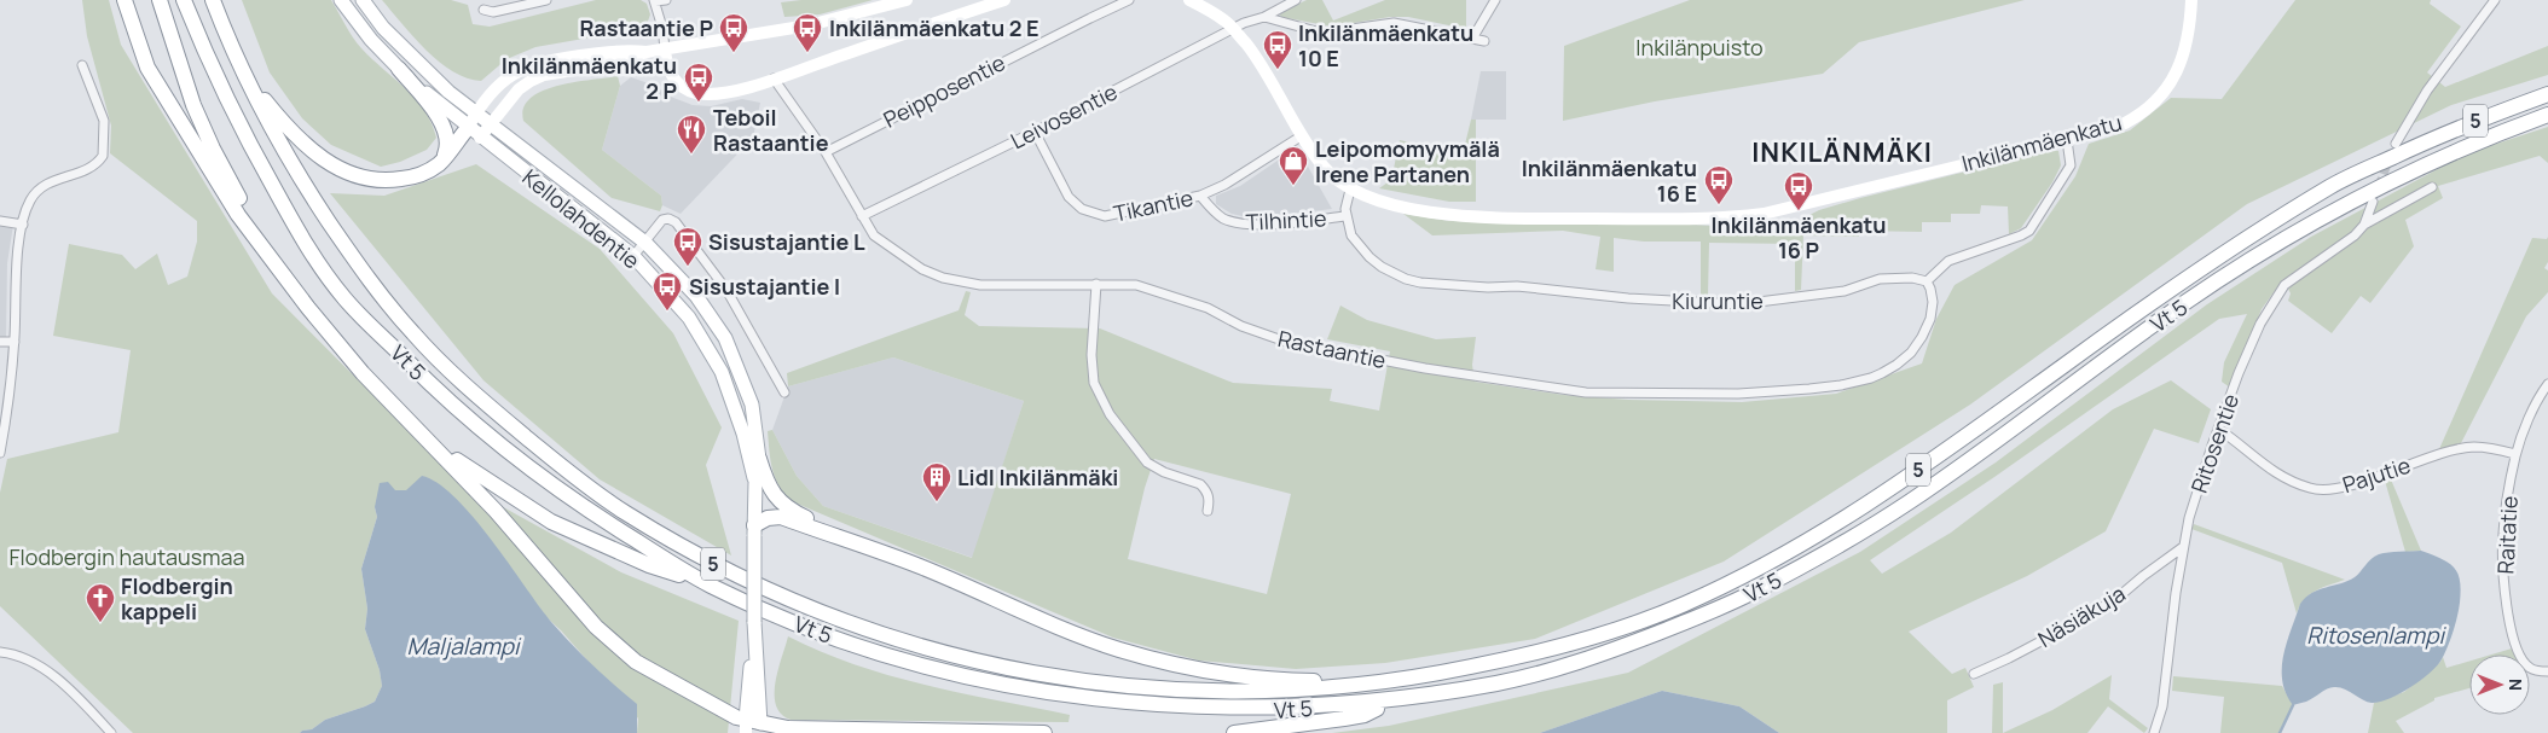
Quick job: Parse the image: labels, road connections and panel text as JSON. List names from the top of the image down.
{
  "streets": {
    "highway": ["5", "Vt 5"],
    "main road": ["Kellolahdentie"],
    "street": [
      "Peipposentie",
      "Leivosentie",
      "Inkilänmäenkatu",
      "Tikantie",
      "Tilhintie",
      "Kiuruntie",
      "Rastaantie",
      "Ritosentie",
      "Pajutie",
      "Raitatie",
      "Näsiäkuja"
    ]
  },
  "crossings": [
    ["Peipposentie", "Rastaantie"],
    ["Leivosentie", "Inkilänmäenkatu"],
    ["Leivosentie", "Tikantie"],
    ["Leivosentie", "Rastaantie"],
    ["Inkilänmäenkatu", "Tikantie"],
    ["Tikantie", "Tilhintie"],
    ["Tilhintie", "Kiuruntie"],
    ["Kiuruntie", "Rastaantie"],
    ["Ritosentie", "Pajutie"],
    ["Ritosentie", "Näsiäkuja"],
    ["Pajutie", "Raitatie"]
  ],
  "districts": ["INKILÄNMÄKI"],
  "water": ["Ritosenlampi", "Maljalampi"],
  "parks": ["Inkilänpuisto", "Flodbergin hautausmaa"],
  "places": {
    "bus stop": [
      "Rastaantie P",
      "Inkilänmäenkatu 2 E",
      "Inkilänmäenkatu 10 E",
      "Inkilänmäenkatu 2 P",
      "Inkilänmäenkatu 16 E",
      "Inkilänmäenkatu 16 P",
      "Sisustajantie L",
      "Sisustajantie I"
    ],
    "restaurant": ["Teboil Rastaantie"],
    "shop": ["Leipomomyymälä Irene Partanen"],
    "building": ["Lidl Inkilänmäki"],
    "church": ["Flodbergin kappeli"]
  },
  "north": "right"
}
